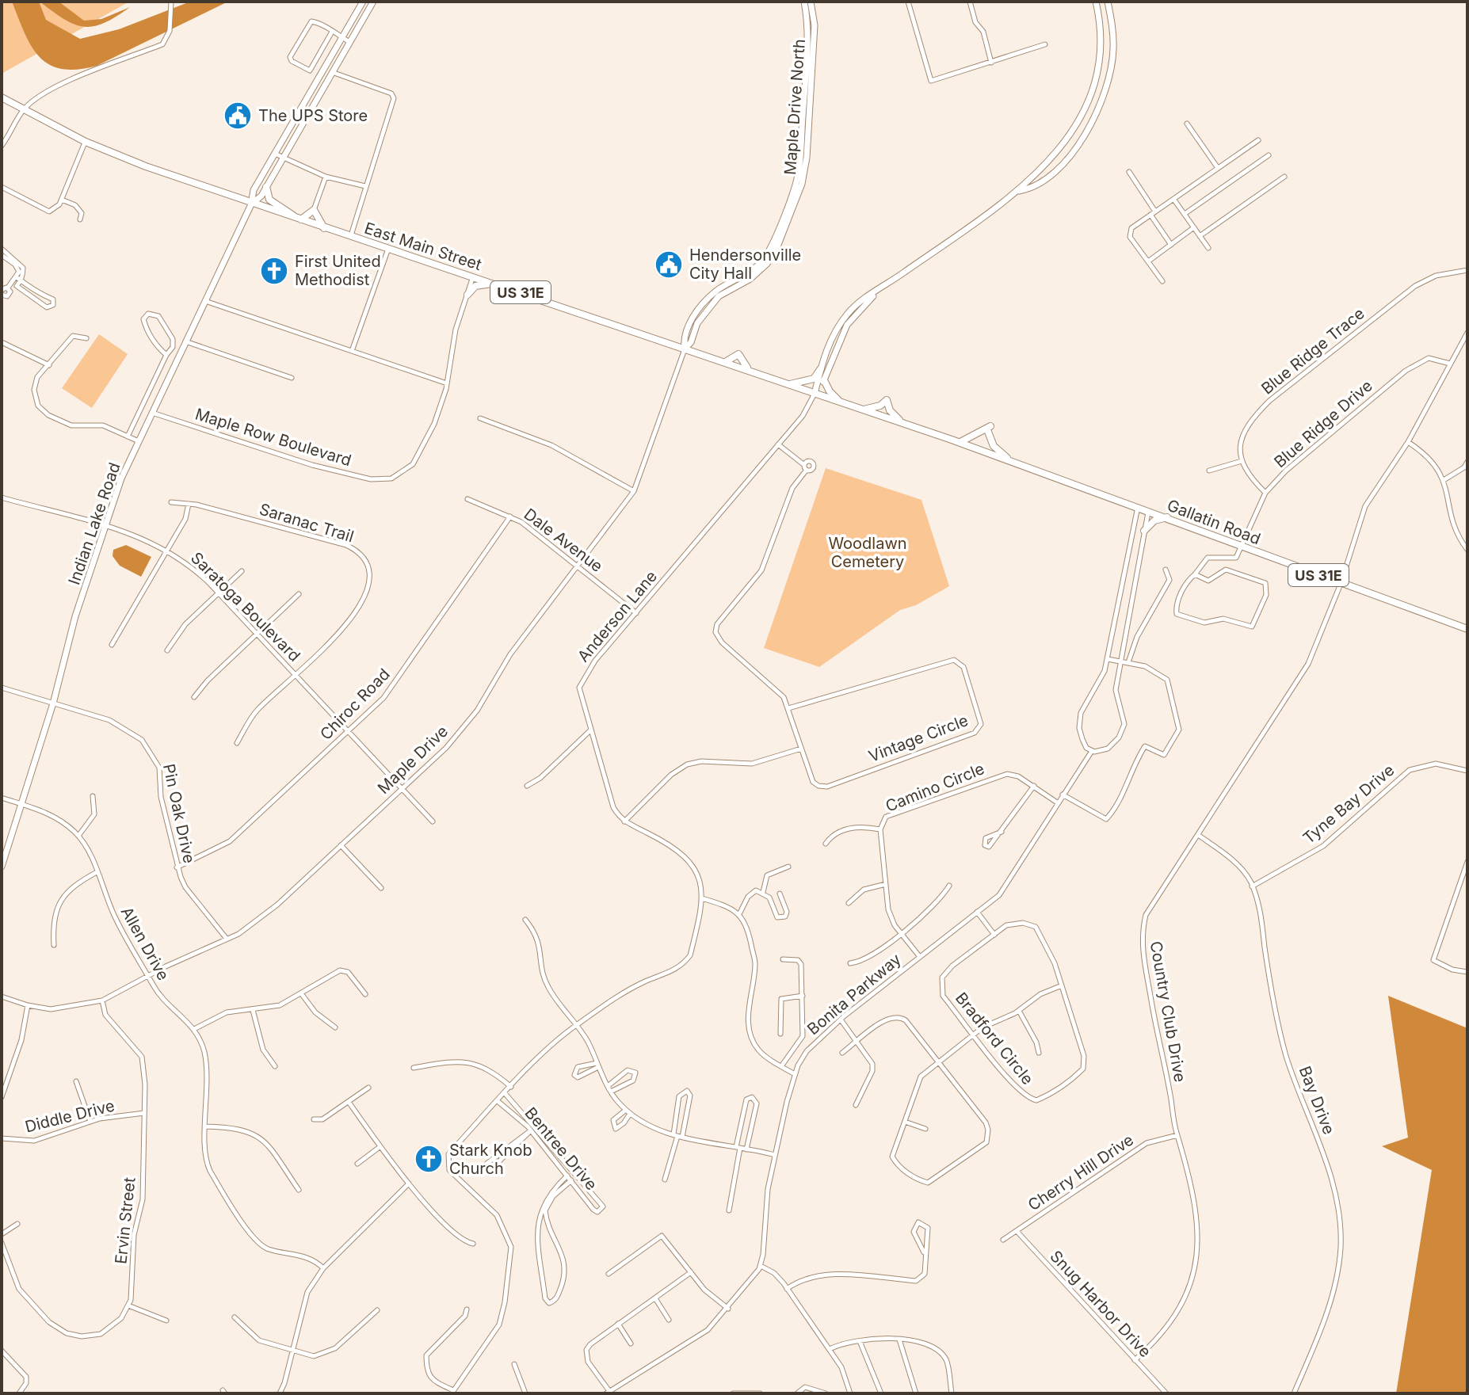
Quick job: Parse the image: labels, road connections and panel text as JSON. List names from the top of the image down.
{
  "streets": {
    "main road": ["East Main Street", "US 31E", "Gallatin Road"],
    "street": [
      "Maple Drive North",
      "Blue Ridge Trace",
      "Blue Ridge Drive",
      "Maple Row Boulevard",
      "Saranac Trail",
      "Indian Lake Road",
      "Dale Avenue",
      "Saratoga Boulevard",
      "Anderson Lane",
      "Chiroc Road",
      "Vintage Circle",
      "Maple Drive",
      "Camino Circle",
      "Tyne Bay Drive",
      "Pin Oak Drive",
      "Allen Drive",
      "Bonita Parkway",
      "Country Club Drive",
      "Bradford Circle",
      "Bay Drive",
      "Diddle Drive",
      "Bentree Drive",
      "Cherry Hill Drive",
      "Ervin Street",
      "Snug Harbor Drive"
    ]
  },
  "crossings": [
    ["Maple Drive North", "East Main Street"],
    ["Maple Drive North", "Maple Drive"],
    ["East Main Street", "Maple Row Boulevard"],
    ["East Main Street", "Gallatin Road"],
    ["East Main Street", "Indian Lake Road"],
    ["East Main Street", "Anderson Lane"],
    ["East Main Street", "Maple Drive"],
    ["Blue Ridge Drive", "Gallatin Road"],
    ["Blue Ridge Drive", "Country Club Drive"],
    ["Maple Row Boulevard", "Indian Lake Road"],
    ["Gallatin Road", "Country Club Drive"],
    ["Saranac Trail", "Saratoga Boulevard"],
    ["Indian Lake Road", "Saratoga Boulevard"],
    ["Indian Lake Road", "Pin Oak Drive"],
    ["Indian Lake Road", "Allen Drive"],
    ["Dale Avenue", "Anderson Lane"],
    ["Dale Avenue", "Chiroc Road"],
    ["Dale Avenue", "Maple Drive"],
    ["Saratoga Boulevard", "Chiroc Road"],
    ["Saratoga Boulevard", "Maple Drive"],
    ["Anderson Lane", "Vintage Circle"],
    ["Chiroc Road", "Pin Oak Drive"],
    ["Maple Drive", "Pin Oak Drive"],
    ["Maple Drive", "Allen Drive"],
    ["Maple Drive", "Ervin Street"],
    ["Camino Circle", "Bonita Parkway"],
    ["Tyne Bay Drive", "Bay Drive"],
    ["Country Club Drive", "Bay Drive"],
    ["Country Club Drive", "Cherry Hill Drive"],
    ["Country Club Drive", "Snug Harbor Drive"],
    ["Diddle Drive", "Ervin Street"],
    ["Cherry Hill Drive", "Snug Harbor Drive"]
  ],
  "parks": ["Woodlawn Cemetery"],
  "places": {
    "public building": ["The UPS Store", "Hendersonville City Hall"],
    "church": ["First United Methodist", "Stark Knob Church"]
  }
}
